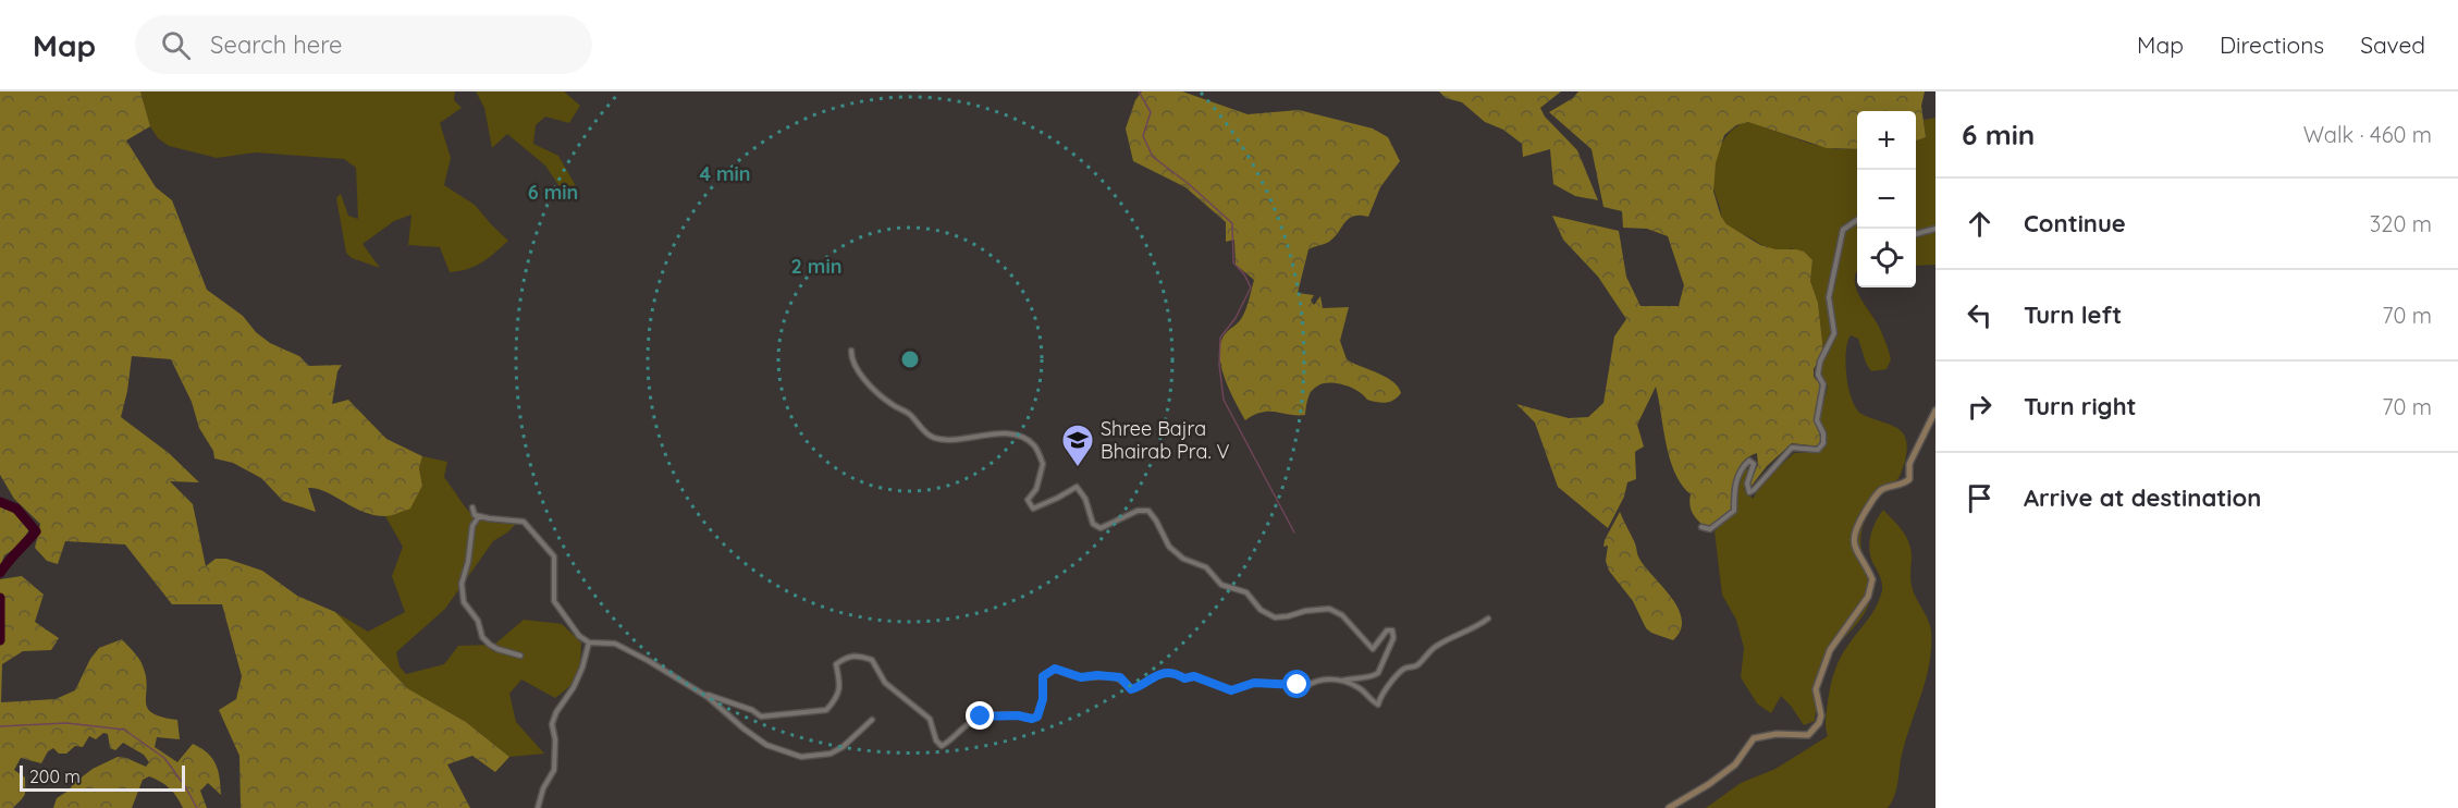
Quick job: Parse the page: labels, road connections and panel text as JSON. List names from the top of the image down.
{
  "places": {
    "school or university": ["Shree Bajra Bhairab Pra. V"]
  },
  "scale_bar": "200 m",
  "page": {
    "header": "Map",
    "search": "Search here",
    "nav": ["Map", "Directions", "Saved"],
    "heading": ["6 min", "Walk · 460 m"],
    "map_buttons": ["+", "−"],
    "list": [
      ["Continue", "320 m"],
      ["Turn left", "70 m"],
      ["Turn right", "70 m"],
      "Arrive at destination"
    ],
    "scale": "200 m"
  },
  "rings": ["4 min", "6 min", "2 min"]
}
